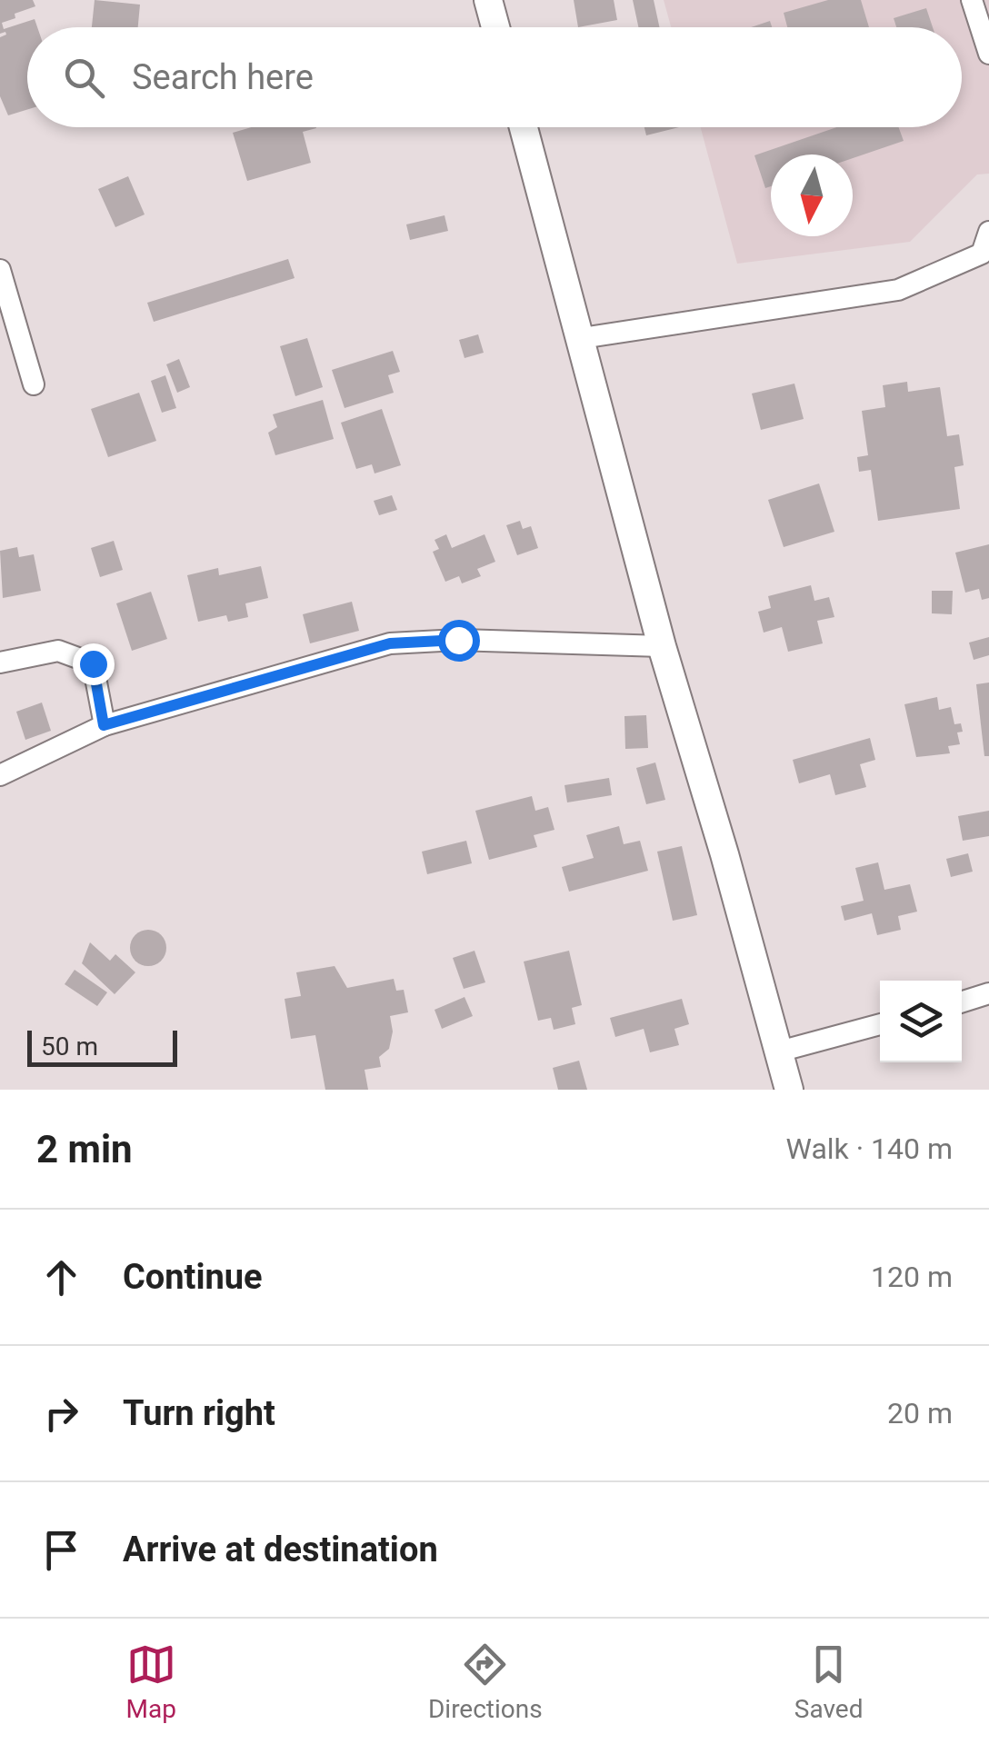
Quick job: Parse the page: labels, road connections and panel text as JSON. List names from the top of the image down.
{
  "scale_bar": "50 m",
  "north": "bottom",
  "page": {
    "search": "Search here",
    "scale": "50 m",
    "heading": ["2 min", "Walk · 140 m"],
    "list": [
      ["Continue", "120 m"],
      ["Turn right", "20 m"],
      "Arrive at destination"
    ],
    "nav": ["Map", "Directions", "Saved"]
  }
}
